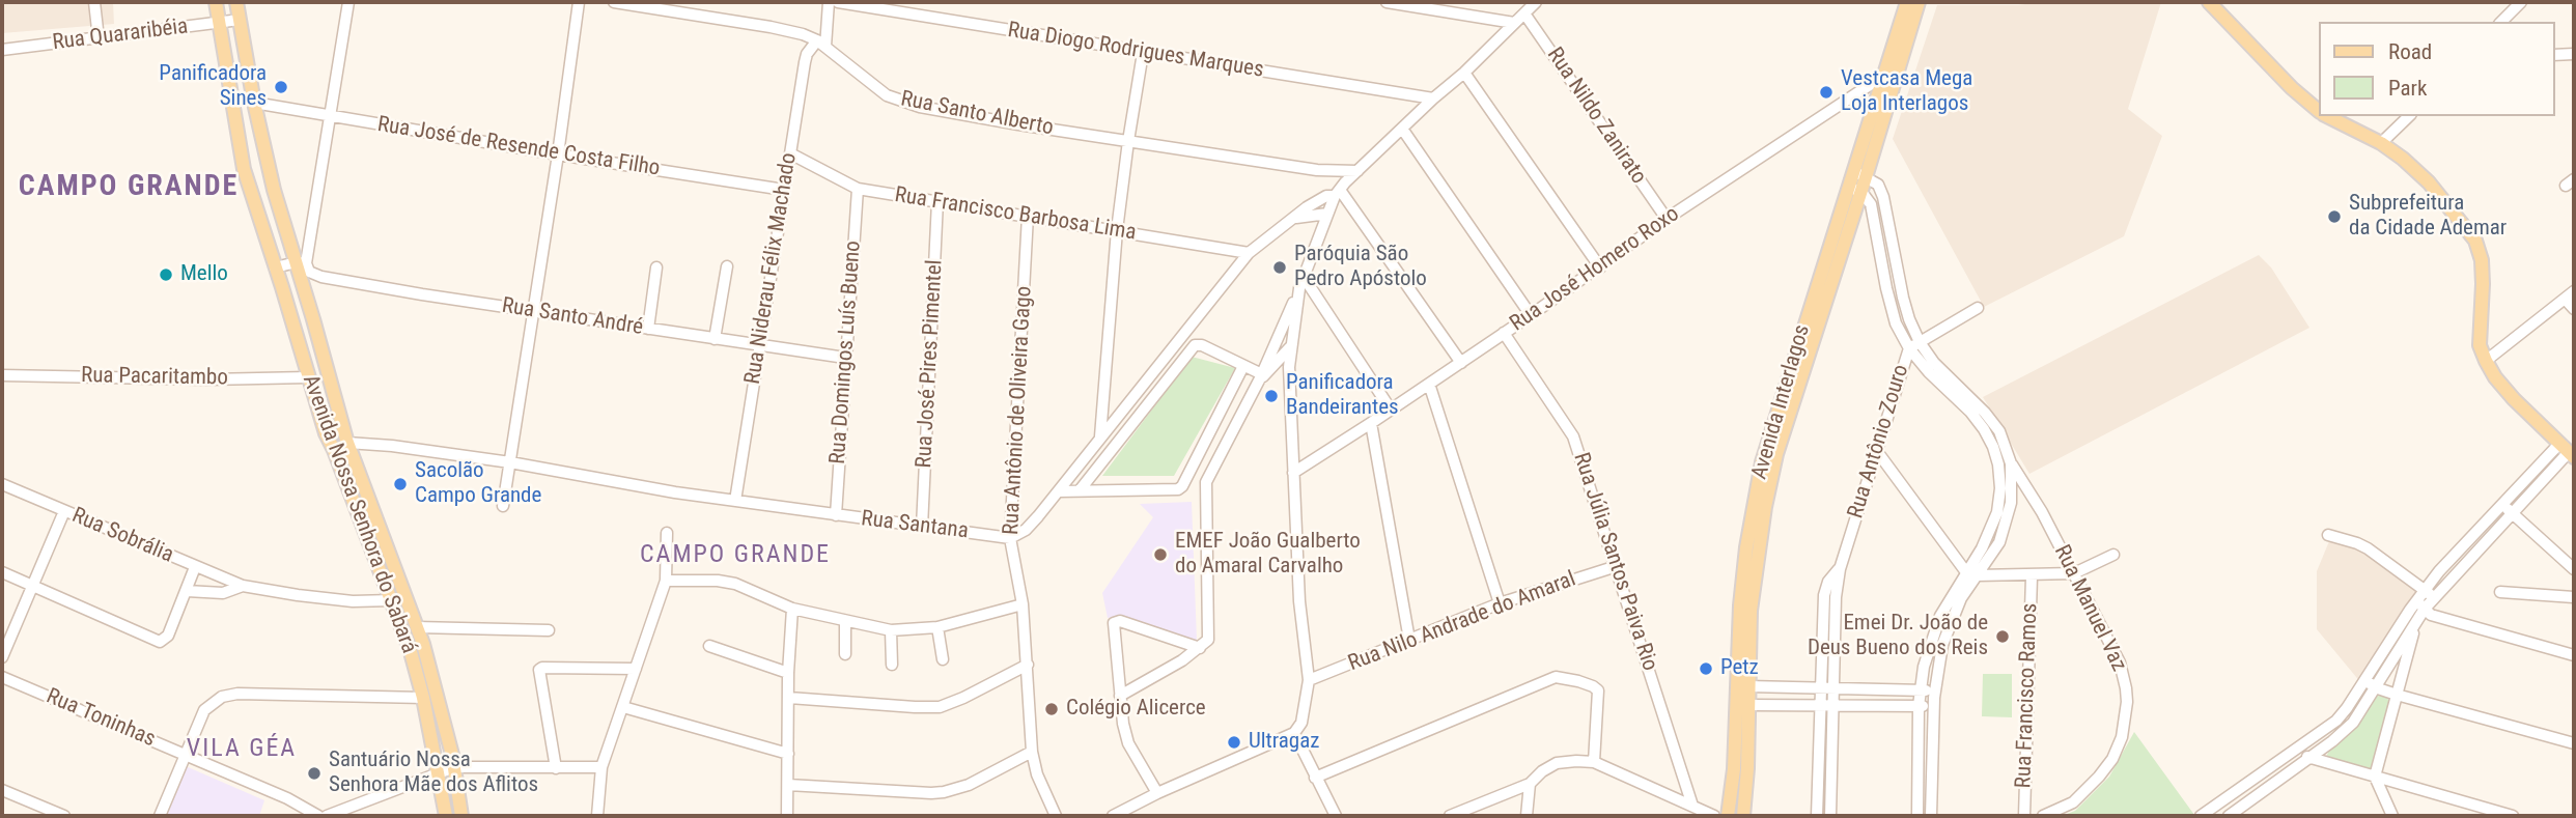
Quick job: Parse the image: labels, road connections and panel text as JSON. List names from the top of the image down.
{
  "streets": {
    "main road": ["Avenida Interlagos", "Avenida Nossa Senhora do Sabará"],
    "street": [
      "Rua Quararibéia",
      "Rua Diogo Rodrigues Marques",
      "Rua Santo Alberto",
      "Rua Nildo Zanirato",
      "Rua José de Resende Costa Filho",
      "Rua Francisco Barbosa Lima",
      "Rua Niderau Félix Machado",
      "Rua José Homero Roxo",
      "Rua Santo André",
      "Rua Domingos Luís Bueno",
      "Rua José Pires Pimentel",
      "Rua Pacaritambo",
      "Rua Antônio de Oliveira Gago",
      "Rua Antônio Zouro",
      "Rua Santana",
      "Rua Sobrália",
      "Rua Júlia Santos Paiva Rio",
      "Rua Manuel Vaz",
      "Rua Nilo Andrade do Amaral",
      "Rua Francisco Ramos",
      "Rua Toninhas"
    ]
  },
  "crossings": [
    ["Rua Quararibéia", "Avenida Nossa Senhora do Sabará"],
    ["Rua Santo Alberto", "Rua Niderau Félix Machado"],
    ["Rua Nildo Zanirato", "Rua José Homero Roxo"],
    ["Rua José de Resende Costa Filho", "Rua Niderau Félix Machado"],
    ["Rua José de Resende Costa Filho", "Avenida Nossa Senhora do Sabará"],
    ["Rua Francisco Barbosa Lima", "Rua Niderau Félix Machado"],
    ["Rua Francisco Barbosa Lima", "Rua Domingos Luís Bueno"],
    ["Rua Francisco Barbosa Lima", "Rua José Pires Pimentel"],
    ["Rua Francisco Barbosa Lima", "Rua Antônio de Oliveira Gago"],
    ["Rua Niderau Félix Machado", "Rua Santo André"],
    ["Rua Niderau Félix Machado", "Rua Santana"],
    ["Rua José Homero Roxo", "Avenida Interlagos"],
    ["Rua José Homero Roxo", "Rua Júlia Santos Paiva Rio"],
    ["Rua Santo André", "Rua Domingos Luís Bueno"],
    ["Rua Santo André", "Avenida Nossa Senhora do Sabará"],
    ["Rua Domingos Luís Bueno", "Rua Santana"],
    ["Rua José Pires Pimentel", "Rua Santana"],
    ["Rua Pacaritambo", "Avenida Nossa Senhora do Sabará"],
    ["Rua Antônio de Oliveira Gago", "Rua Santana"],
    ["Avenida Nossa Senhora do Sabará", "Rua Santana"],
    ["Avenida Nossa Senhora do Sabará", "Rua Sobrália"],
    ["Rua Júlia Santos Paiva Rio", "Rua Nilo Andrade do Amaral"]
  ],
  "districts": ["CAMPO GRANDE", "CAMPO GRANDE", "VILA GÉA"],
  "places": [
    "Panificadora Sines",
    "Vestcasa Mega Loja Interlagos",
    "Subprefeitura da Cidade Ademar",
    "Paróquia São Pedro Apóstolo",
    "Mello",
    "Panificadora Bandeirantes",
    "Sacolão Campo Grande",
    "EMEF João Gualberto do Amaral Carvalho",
    "Emei Dr. João de Deus Bueno dos Reis",
    "Petz",
    "Colégio Alicerce",
    "Ultragaz",
    "Santuário Nossa Senhora Mãe dos Aflitos"
  ],
  "legend": ["Road", "Park"]
}
